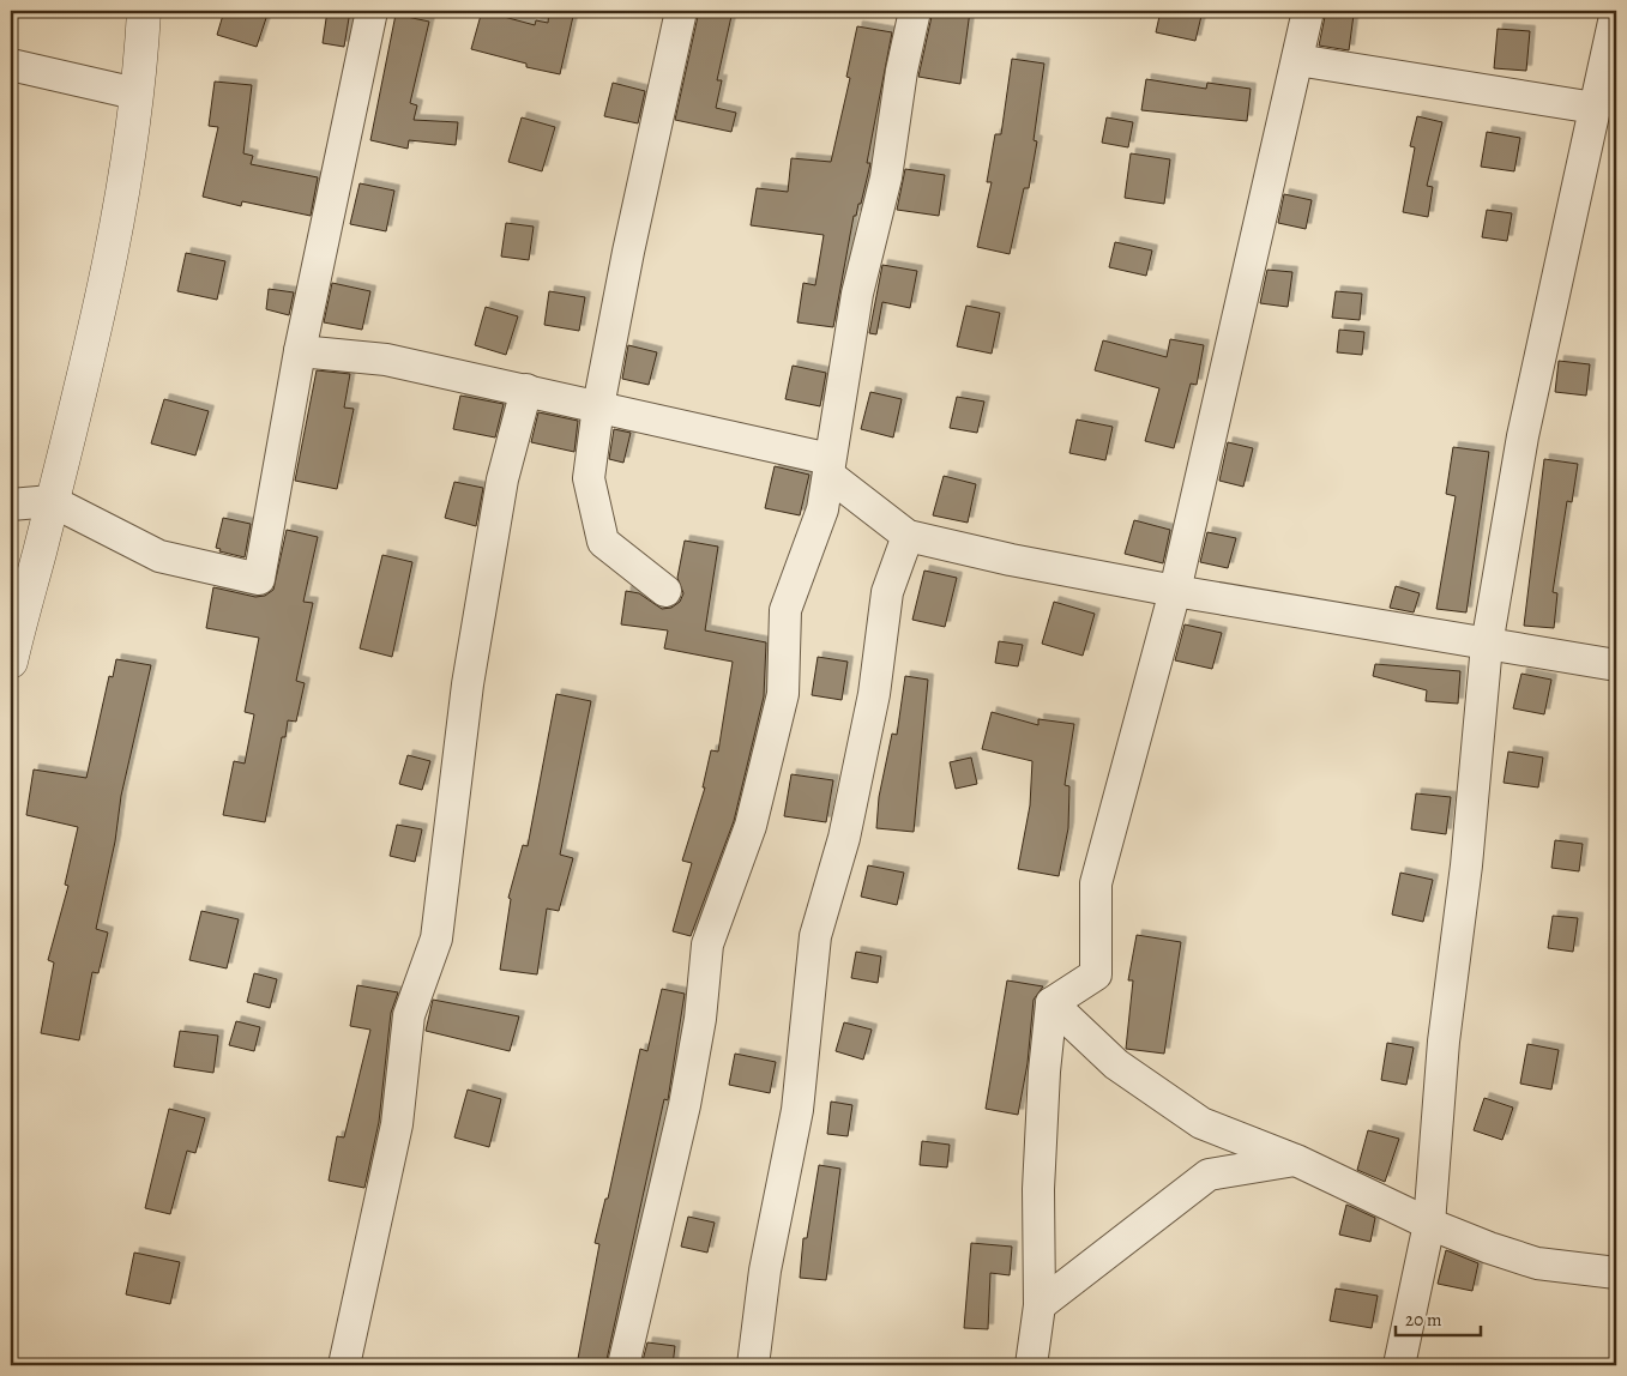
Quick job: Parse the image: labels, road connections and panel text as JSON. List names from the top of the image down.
{
  "scale_bar": "20 m"
}
